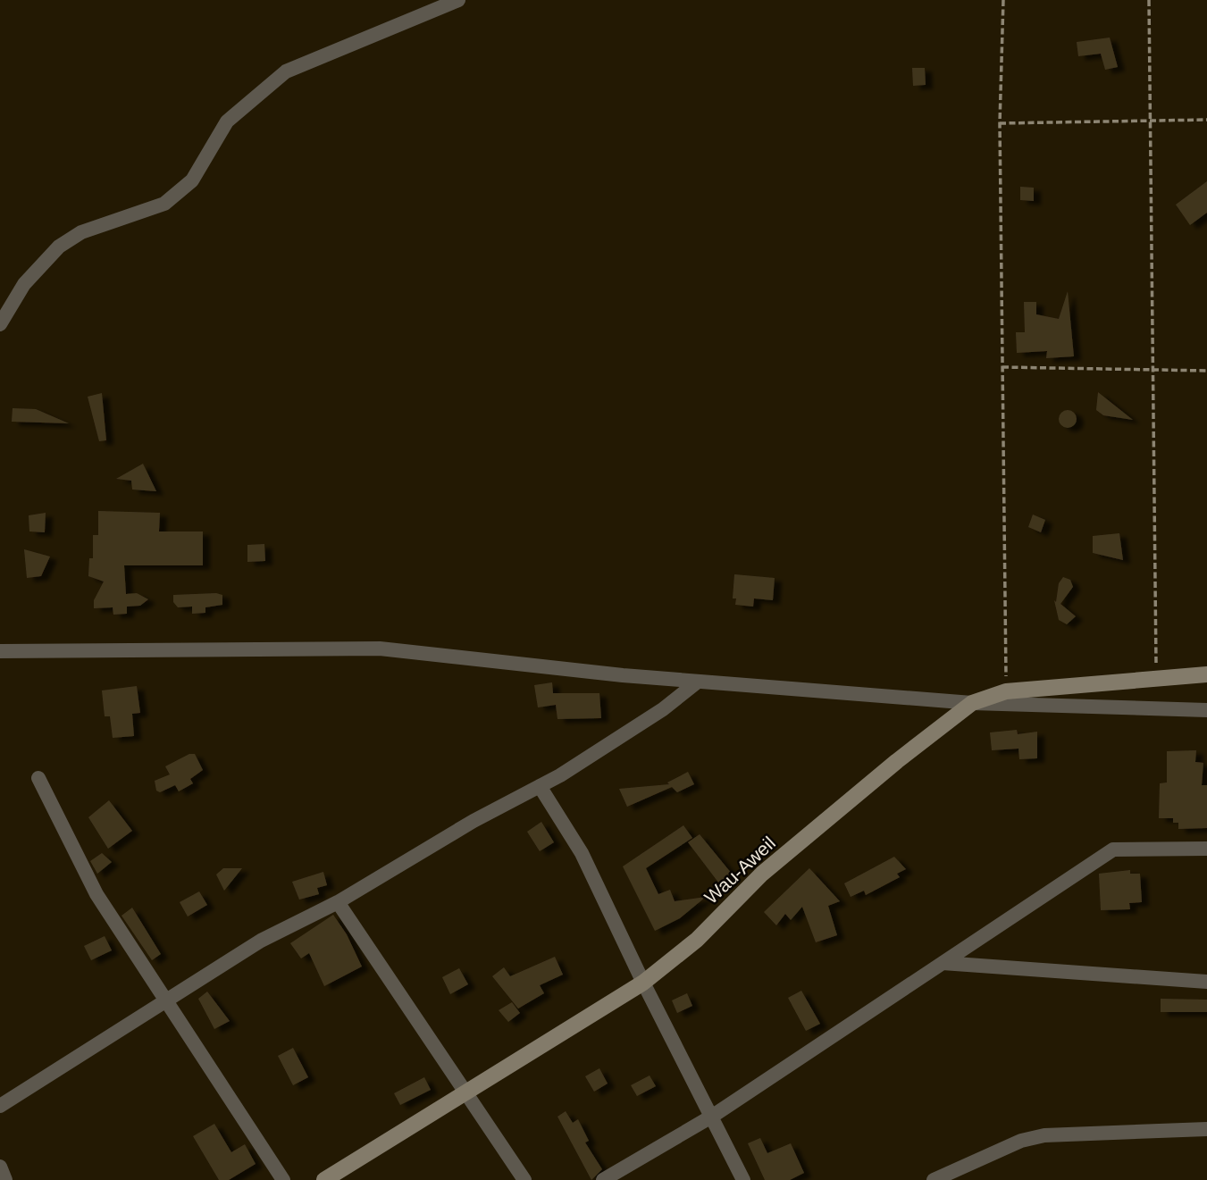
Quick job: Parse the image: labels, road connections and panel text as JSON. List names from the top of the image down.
{
  "streets": {
    "street": ["Wau-Aweil"]
  }
}
